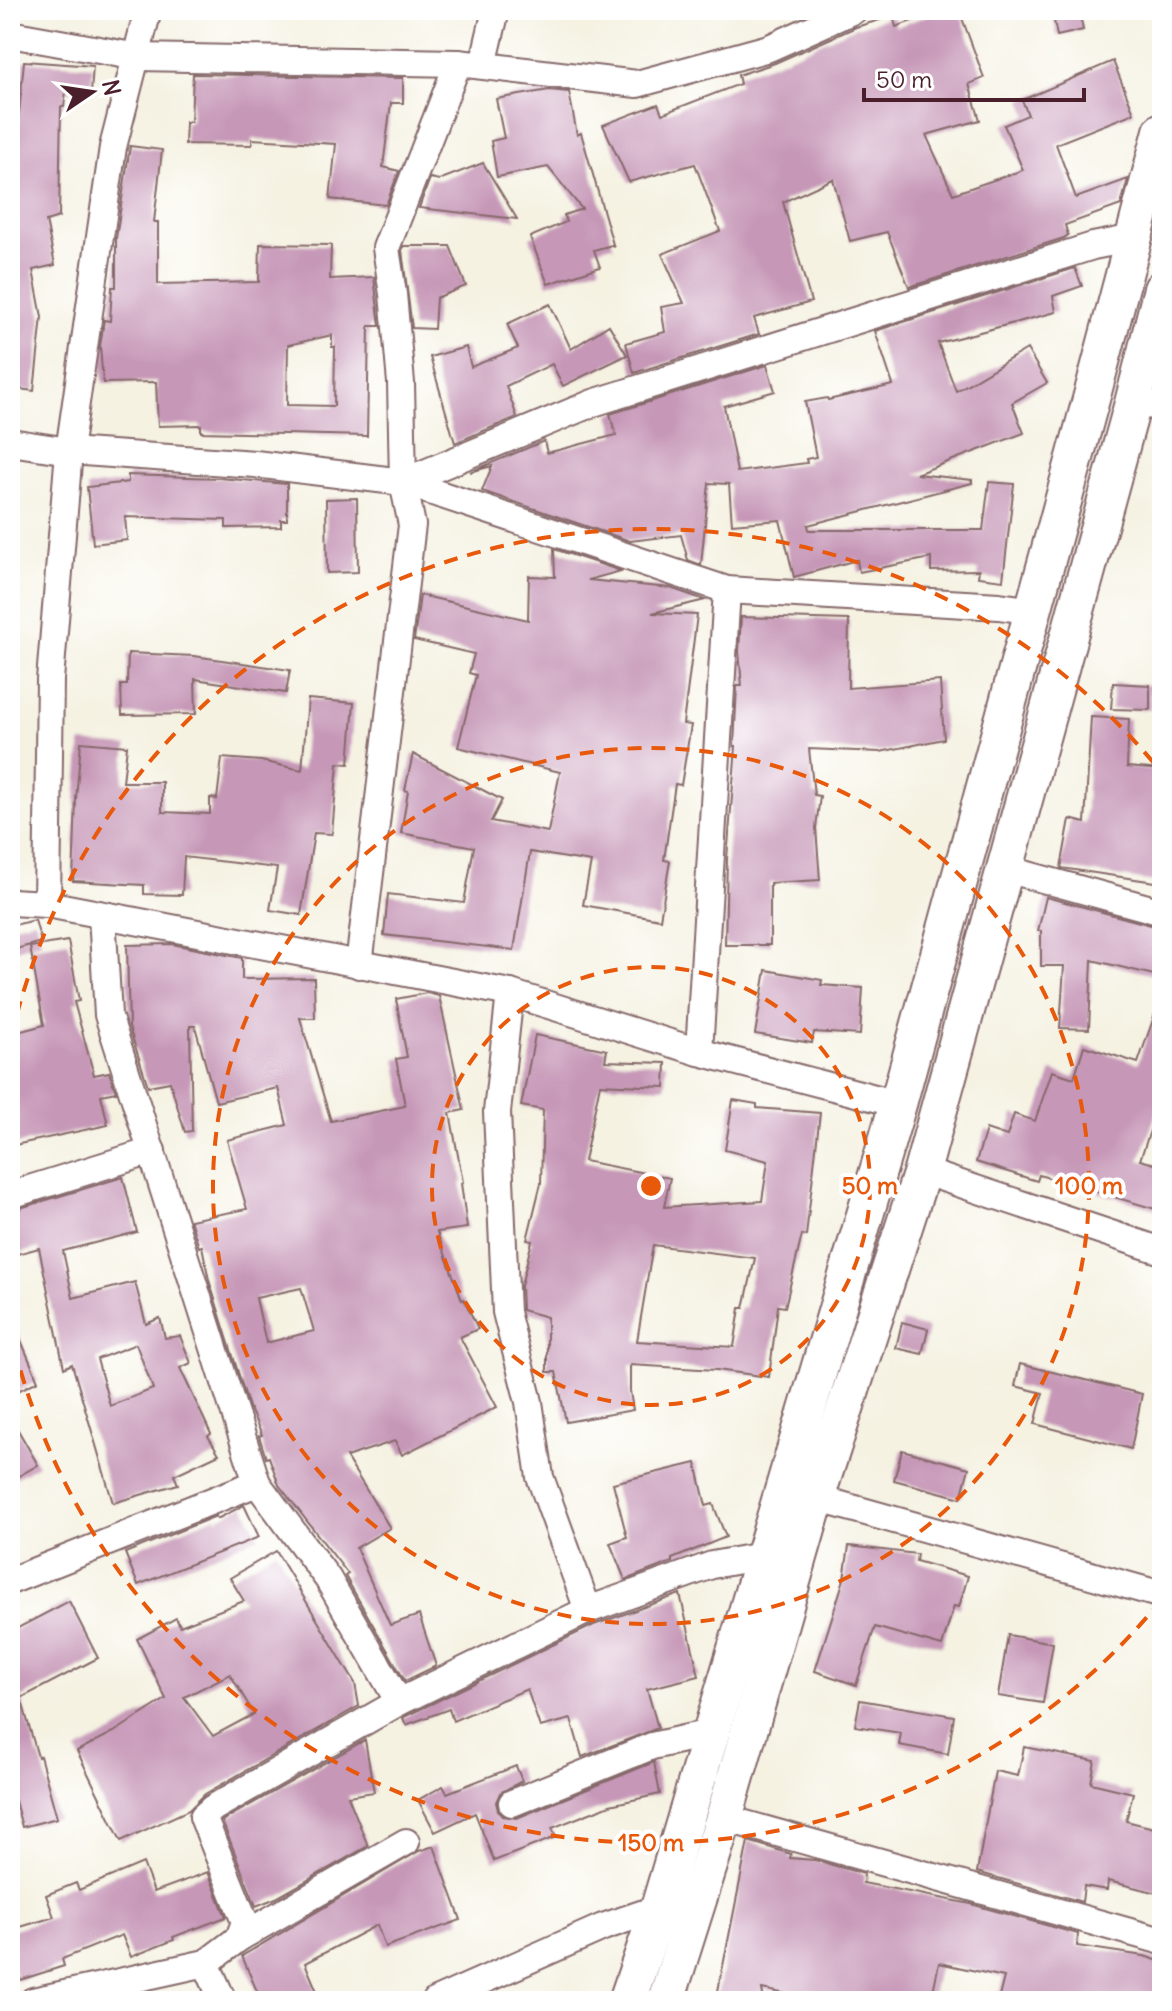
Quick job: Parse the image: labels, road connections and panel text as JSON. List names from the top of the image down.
{
  "scale_bar": "50 m",
  "north": "right",
  "rings": ["50 m", "100 m", "150 m"]
}
